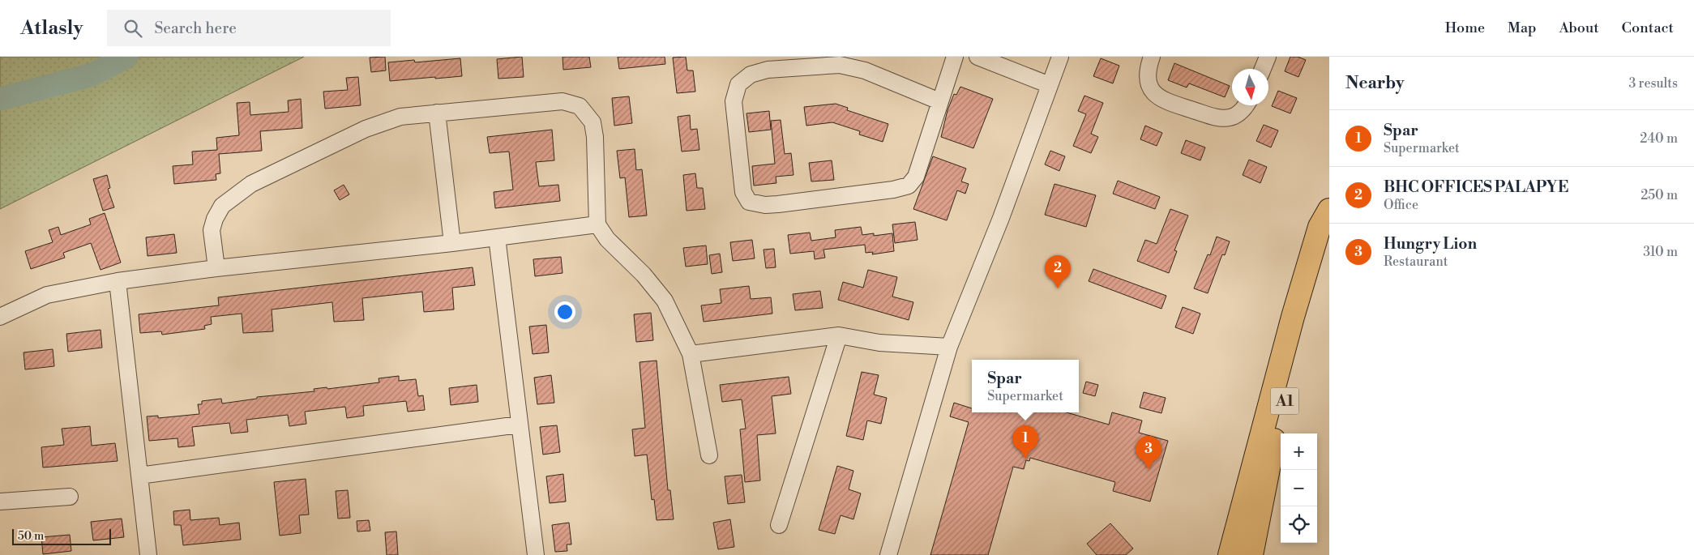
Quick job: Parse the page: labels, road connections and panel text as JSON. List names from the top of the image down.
{
  "streets": {
    "highway": ["A1"]
  },
  "scale_bar": "50 m",
  "north": "bottom",
  "page": {
    "header": "Atlasly",
    "search": "Search here",
    "nav": [
      "Home",
      "Map",
      "About",
      "Contact"
    ],
    "heading": ["Nearby", "3 results"],
    "list": [
      {
        "mark": "1",
        "name": "Spar",
        "note": "Supermarket",
        "value": "240 m"
      },
      {
        "mark": "2",
        "name": "BHC OFFICES PALAPYE",
        "note": "Office",
        "value": "250 m"
      },
      {
        "mark": "3",
        "name": "Hungry Lion",
        "note": "Restaurant",
        "value": "310 m"
      }
    ],
    "pins": ["2", "1", "3"],
    "popup": ["Spar", "Supermarket"],
    "map_buttons": ["+", "−"],
    "scale": "50 m"
  }
}
